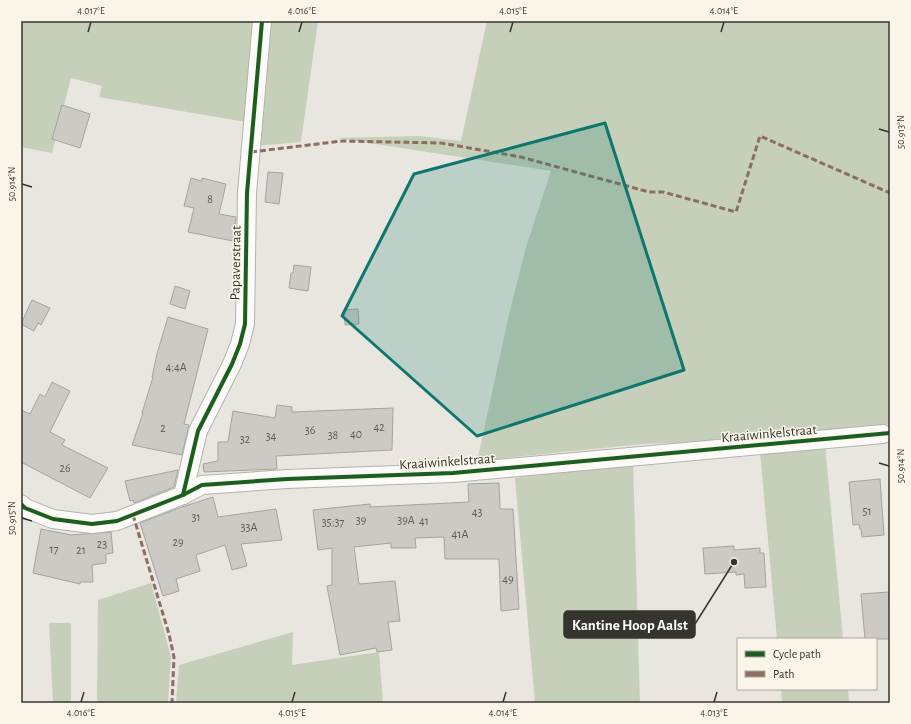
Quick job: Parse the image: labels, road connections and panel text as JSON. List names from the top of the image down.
{
  "streets": {
    "street": ["Papaverstraat", "Kraaiwinkelstraat"]
  },
  "crossings": [
    ["Papaverstraat", "Kraaiwinkelstraat"]
  ],
  "places": ["Kantine Hoop Aalst"],
  "house_numbers": [
    "8",
    "4;4A",
    "42",
    "2",
    "36",
    "40",
    "38",
    "34",
    "32",
    "26",
    "51",
    "43",
    "31",
    "39",
    "39A",
    "41",
    "35;37",
    "33A",
    "41A",
    "29",
    "23",
    "17",
    "21",
    "49"
  ],
  "legend": ["Cycle path", "Path"],
  "coordinates": [
    "4.017°E",
    "4.016°E",
    "4.015°E",
    "4.014°E",
    "50.913°N",
    "50.914°N",
    "50.915°N",
    "4.013°E"
  ]
}
